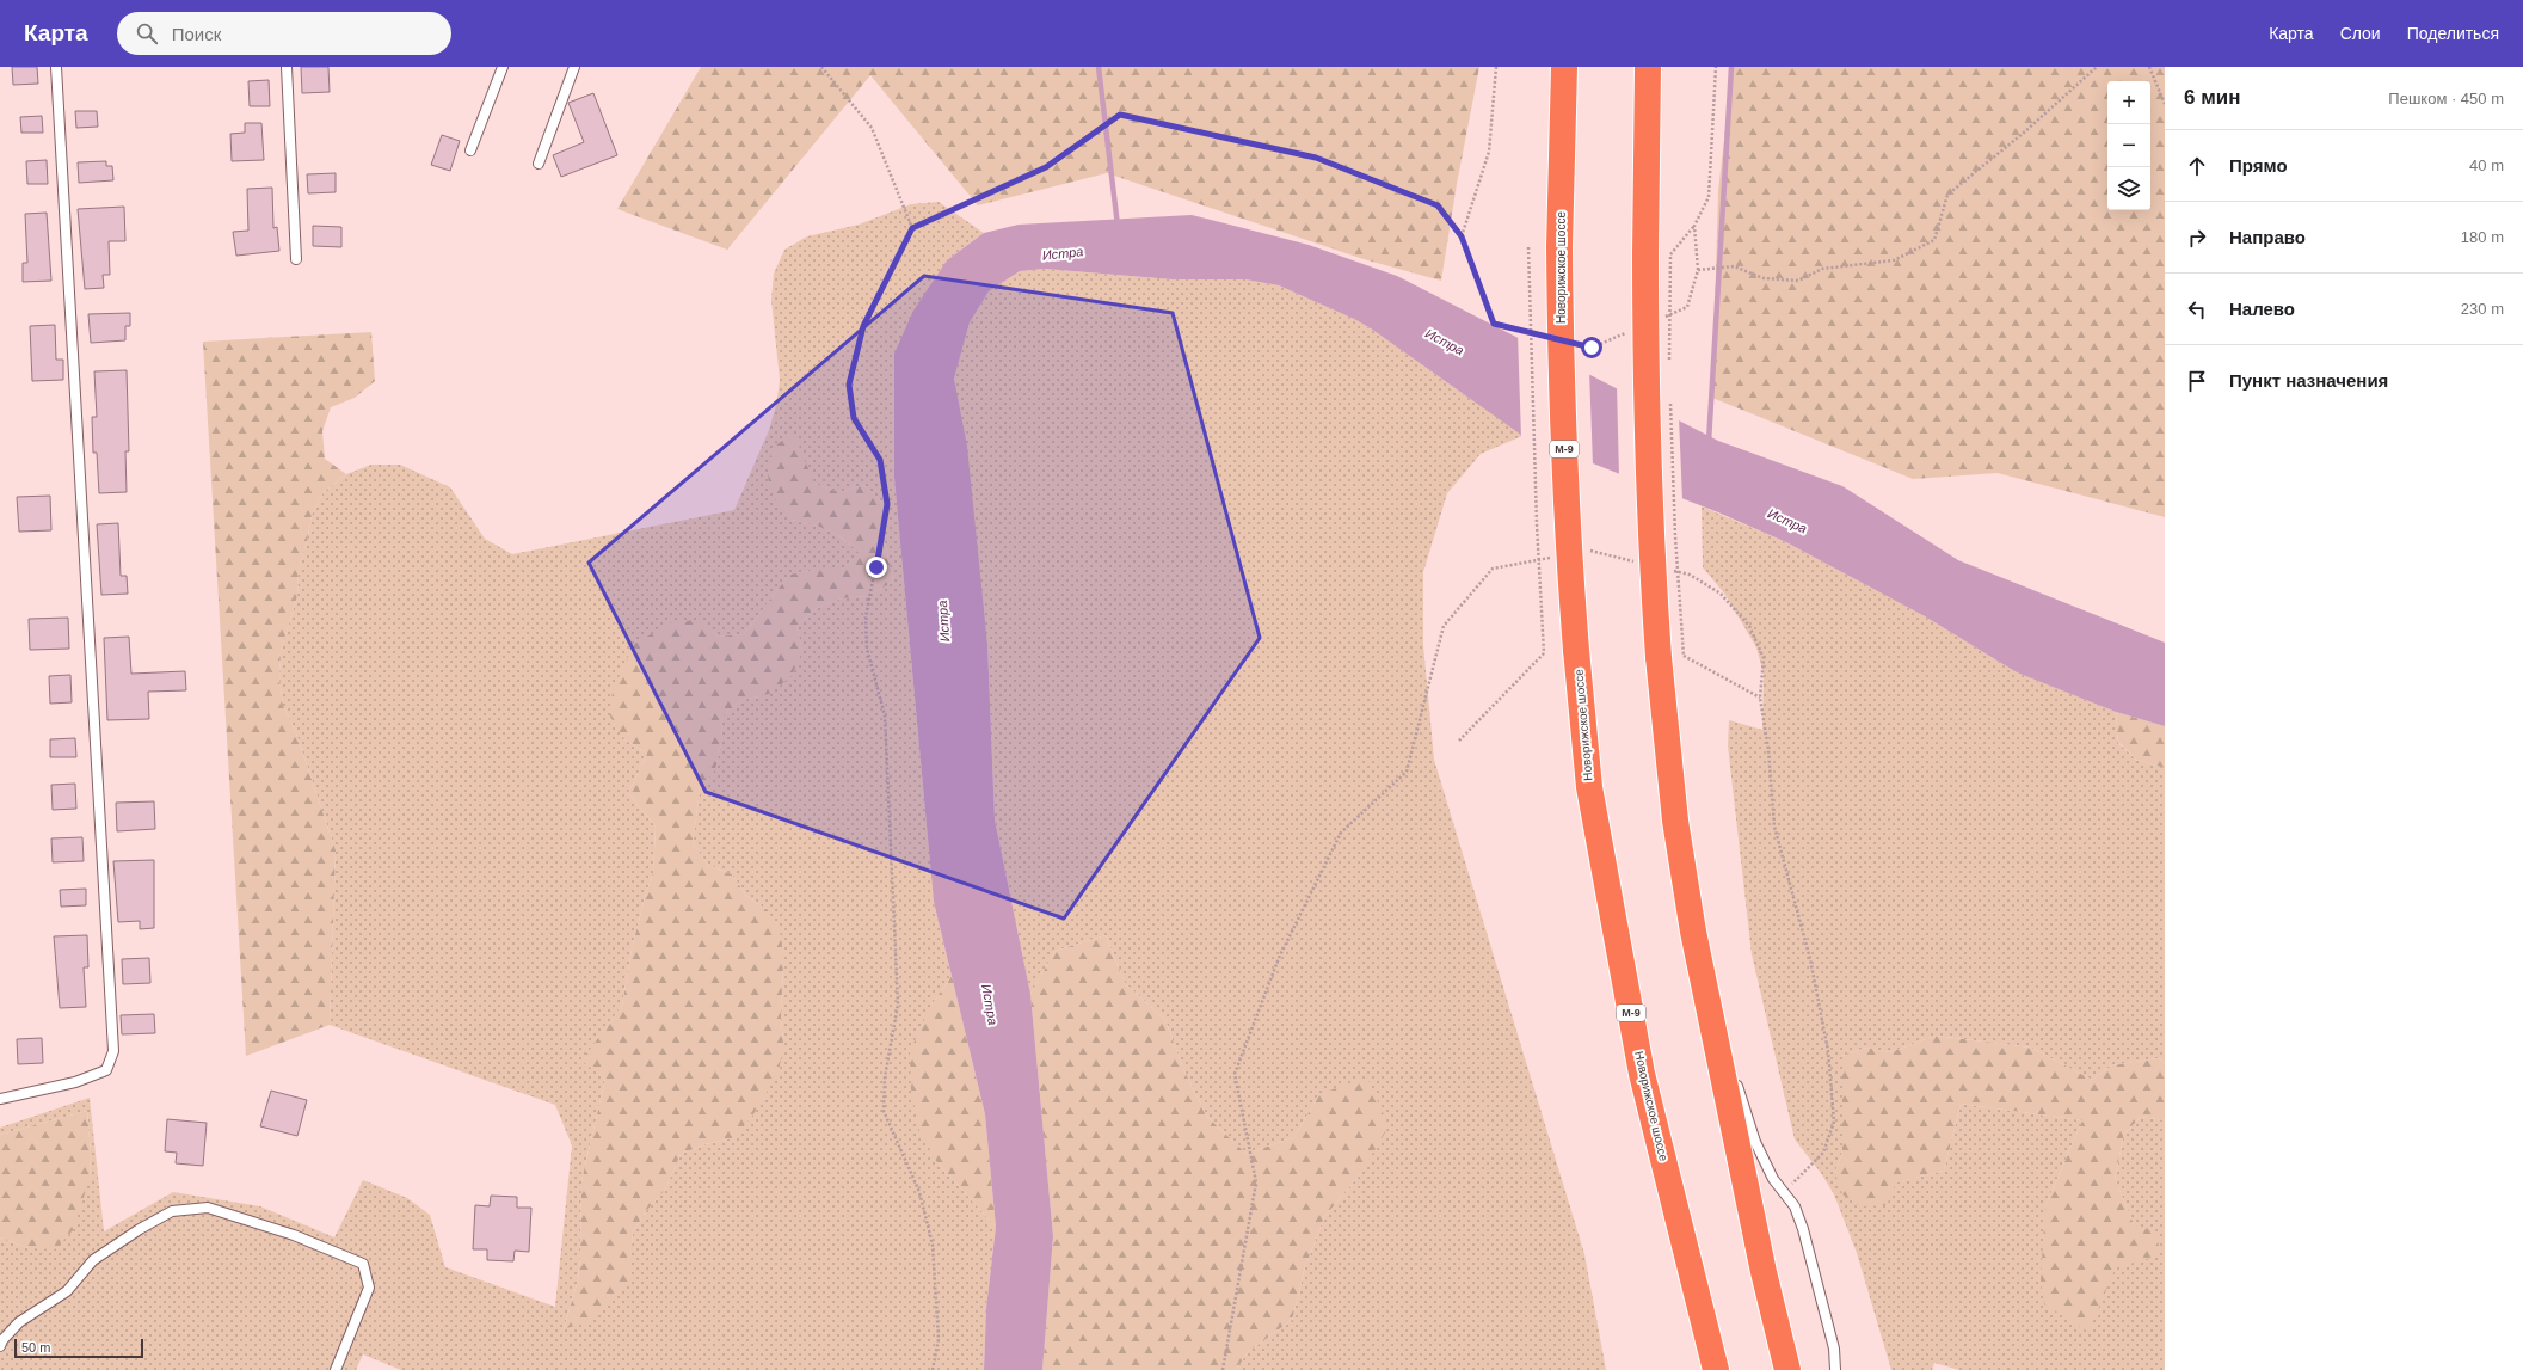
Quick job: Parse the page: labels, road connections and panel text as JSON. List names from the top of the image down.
{
  "streets": {
    "highway": ["Новорижское шоссе", "М-9"]
  },
  "water": ["Истра"],
  "scale_bar": "50 m",
  "page": {
    "header": "Карта",
    "search": "Поиск",
    "nav": ["Карта", "Слои", "Поделиться"],
    "heading": ["6 мин", "Пешком · 450 m"],
    "map_buttons": ["+", "−"],
    "list": [
      ["Прямо", "40 m"],
      ["Направо", "180 m"],
      ["Налево", "230 m"],
      "Пункт назначения"
    ],
    "scale": "50 m"
  }
}
